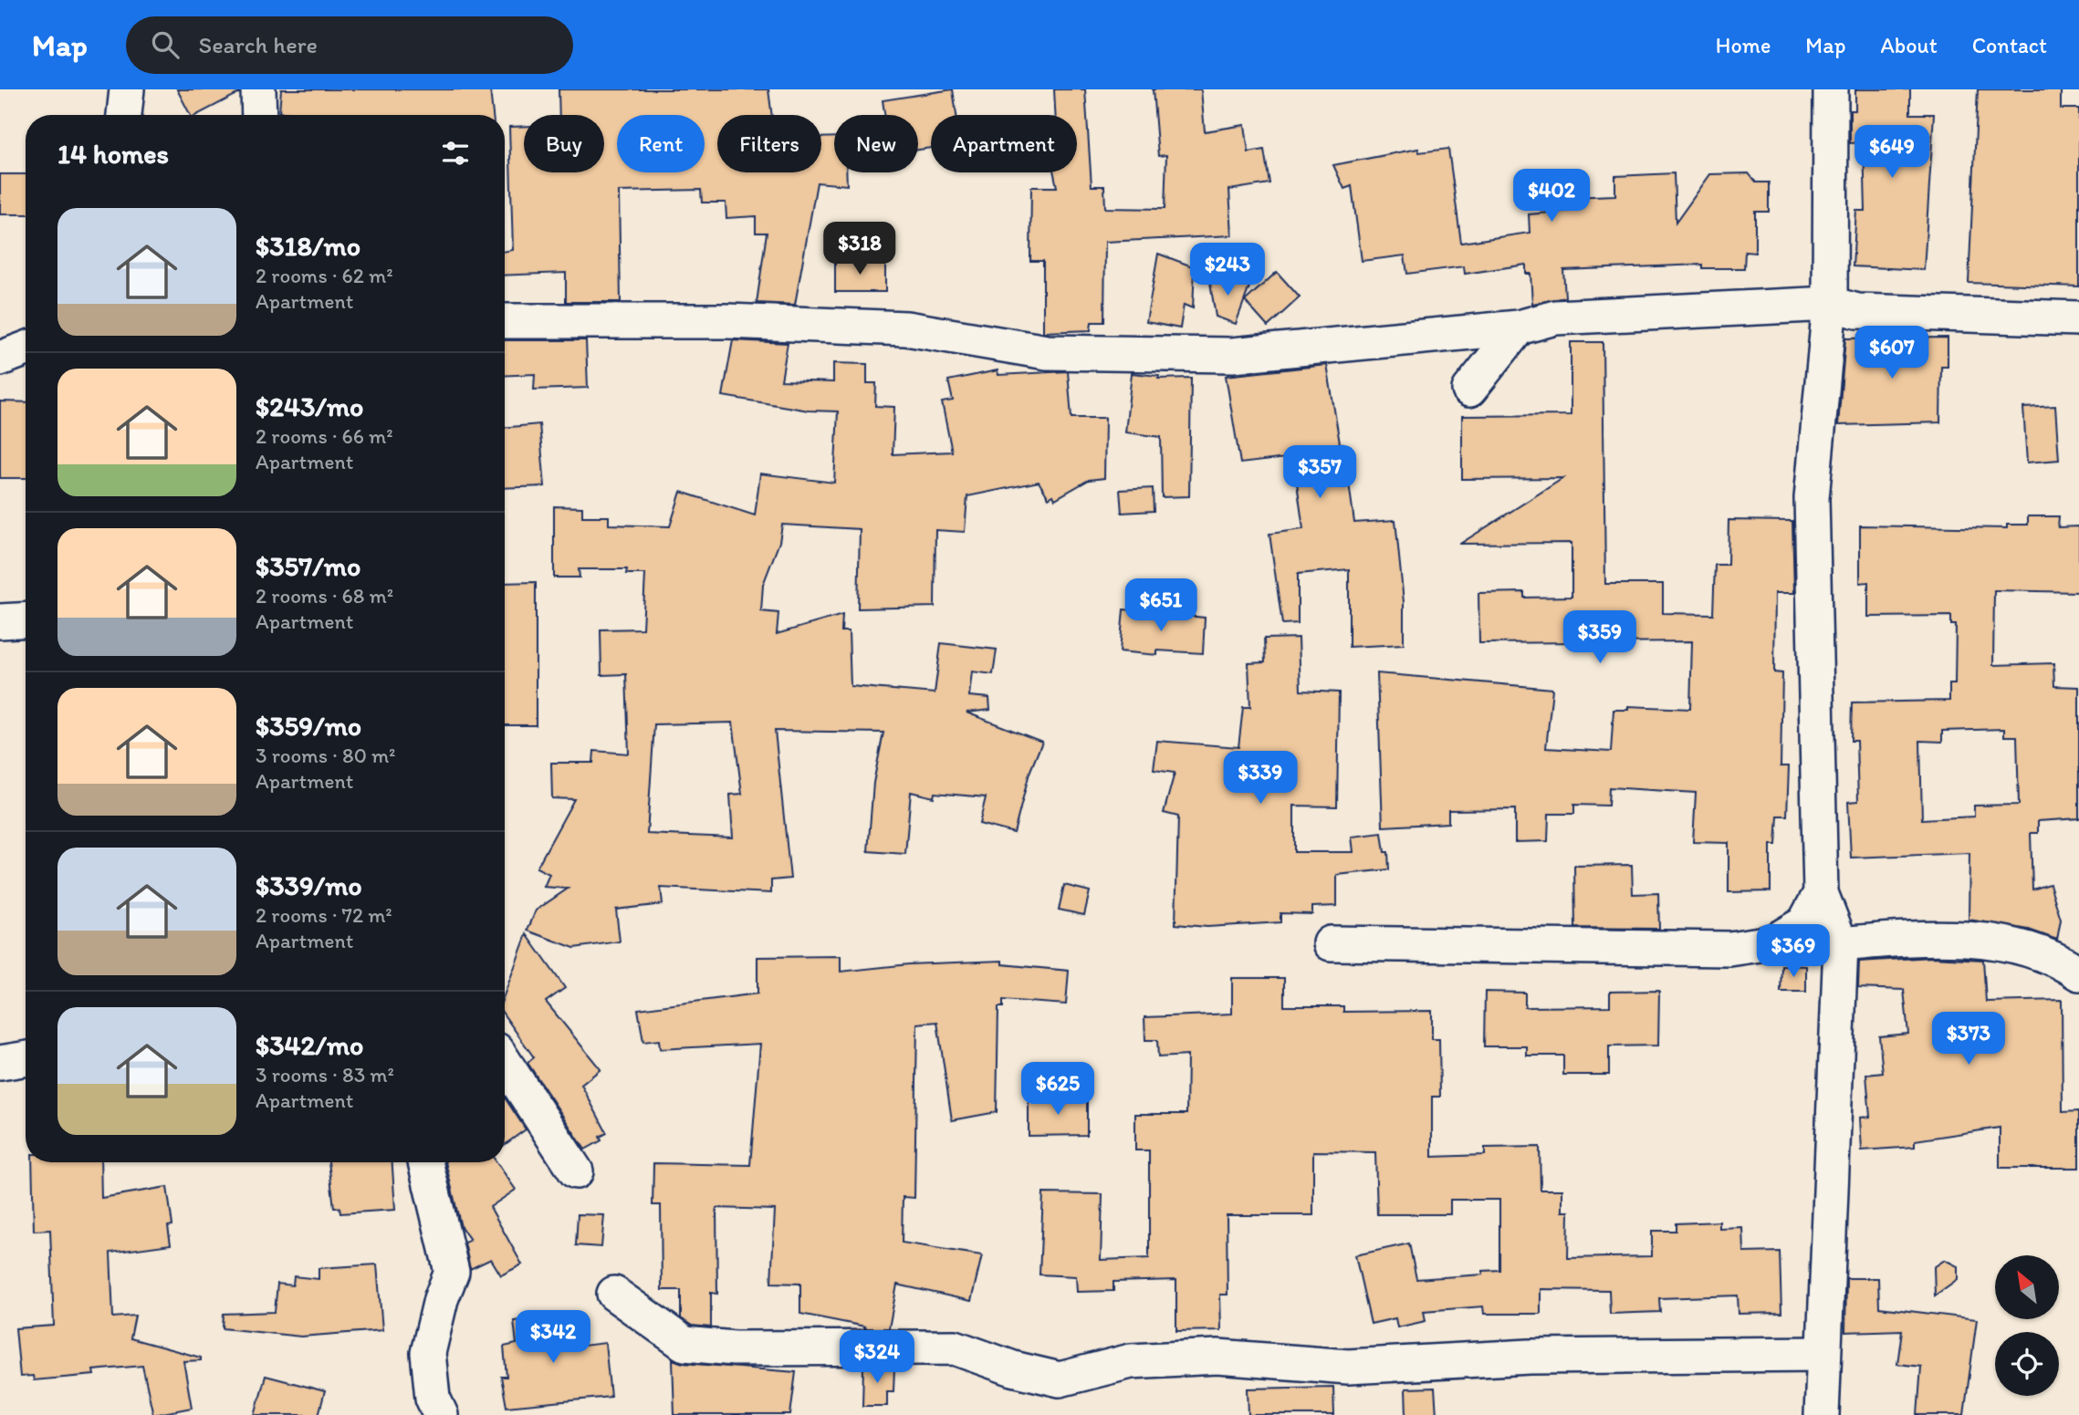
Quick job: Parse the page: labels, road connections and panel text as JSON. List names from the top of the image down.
{
  "north": "top left",
  "page": {
    "header": "Map",
    "search": "Search here",
    "nav": [
      "Home",
      "Map",
      "About",
      "Contact"
    ],
    "chip": [
      "Buy",
      "Rent",
      "Filters",
      "New",
      "Apartment"
    ],
    "heading": "14 homes",
    "price": [
      "$649",
      "$402",
      "$318",
      "$243",
      "$607",
      "$357",
      "$651",
      "$359",
      "$339",
      "$369",
      "$373",
      "$625",
      "$342",
      "$324"
    ],
    "list": [
      {
        "name": "$318/mo",
        "note": "2 rooms · 62 m² · Apartment"
      },
      {
        "name": "$243/mo",
        "note": "2 rooms · 66 m² · Apartment"
      },
      {
        "name": "$357/mo",
        "note": "2 rooms · 68 m² · Apartment"
      },
      {
        "name": "$359/mo",
        "note": "3 rooms · 80 m² · Apartment"
      },
      {
        "name": "$339/mo",
        "note": "2 rooms · 72 m² · Apartment"
      },
      {
        "name": "$342/mo",
        "note": "3 rooms · 83 m² · Apartment"
      }
    ]
  }
}
